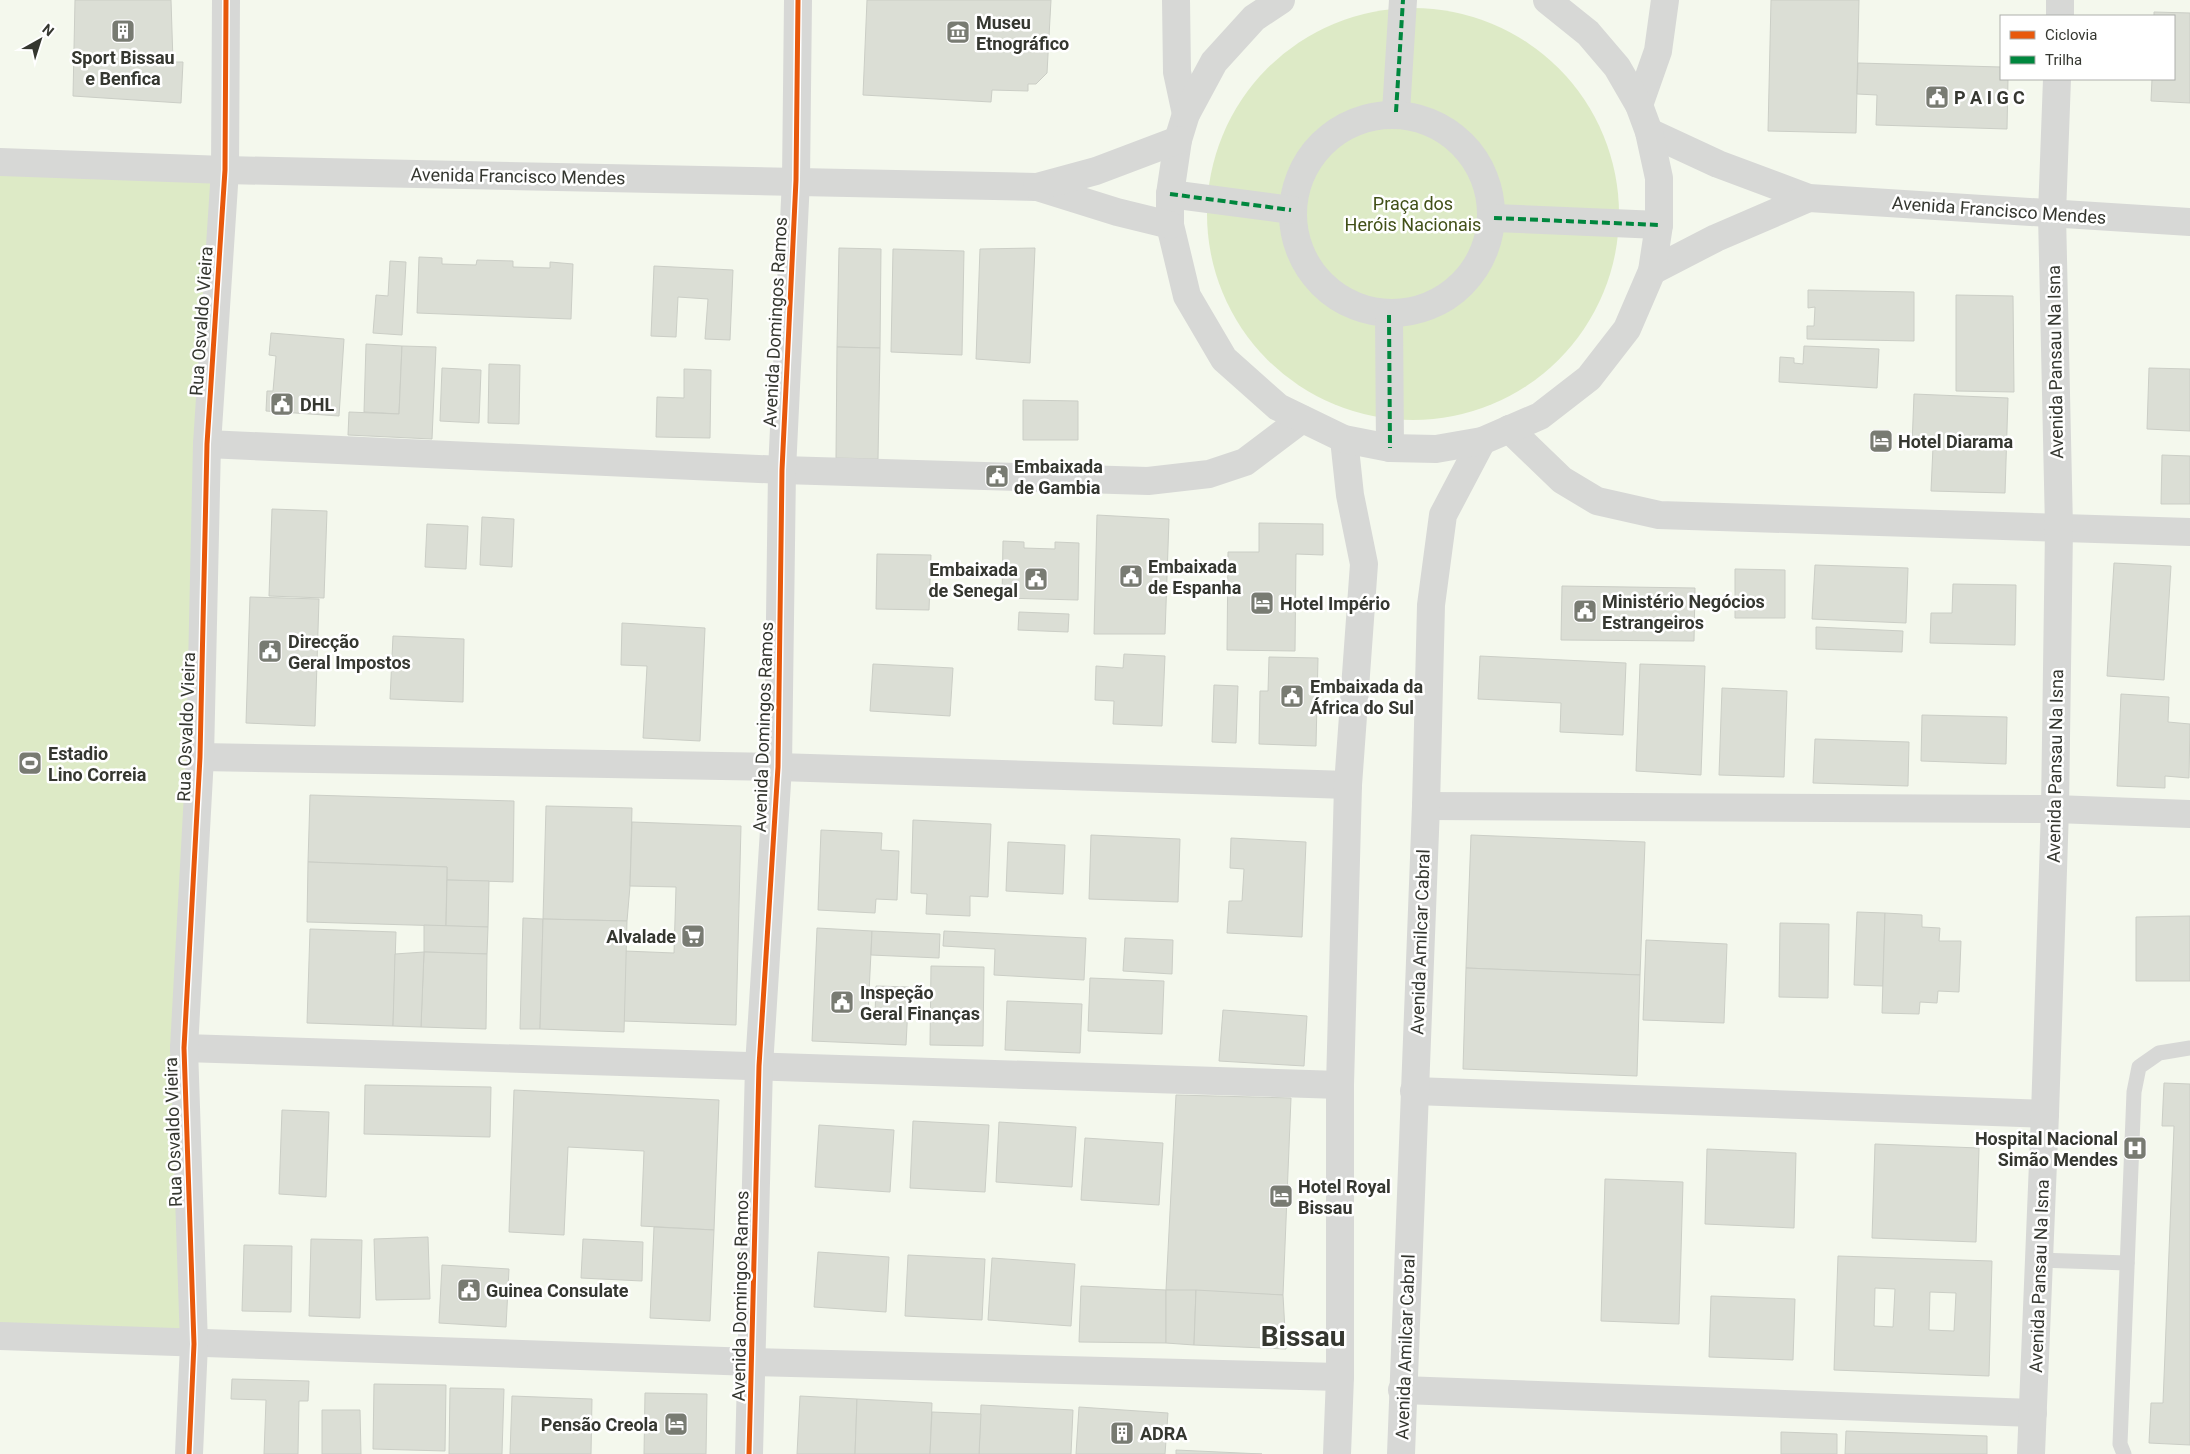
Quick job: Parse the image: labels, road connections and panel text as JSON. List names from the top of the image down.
{
  "streets": {
    "street": [
      "Avenida Francisco Mendes",
      "Rua Osvaldo Vieira",
      "Avenida Domingos Ramos",
      "Avenida Pansau Na Isna",
      "Avenida Amilcar Cabral"
    ]
  },
  "crossings": [
    ["Avenida Francisco Mendes", "Rua Osvaldo Vieira"],
    ["Avenida Francisco Mendes", "Avenida Domingos Ramos"],
    ["Avenida Francisco Mendes", "Avenida Pansau Na Isna"]
  ],
  "districts": ["Bissau"],
  "parks": ["Praça dos Heróis Nacionais"],
  "places": {
    "building": ["Sport Bissau e Benfica", "ADRA"],
    "museum": ["Museu Etnográfico"],
    "public building": [
      "P A I G C",
      "DHL",
      "Embaixada de Gambia",
      "Embaixada de Espanha",
      "Embaixada de Senegal",
      "Ministério Negócios Estrangeiros",
      "Direcção Geral Impostos",
      "Embaixada da África do Sul",
      "Inspeção Geral Finanças",
      "Guinea Consulate"
    ],
    "hotel": [
      "Hotel Diarama",
      "Hotel Império",
      "Hotel Royal Bissau",
      "Pensão Creola"
    ],
    "sports": ["Estadio Lino Correia"],
    "supermarket": ["Alvalade"],
    "hospital": ["Hospital Nacional Simão Mendes"]
  },
  "legend": ["Ciclovia", "Trilha"],
  "north": "top right"
}
